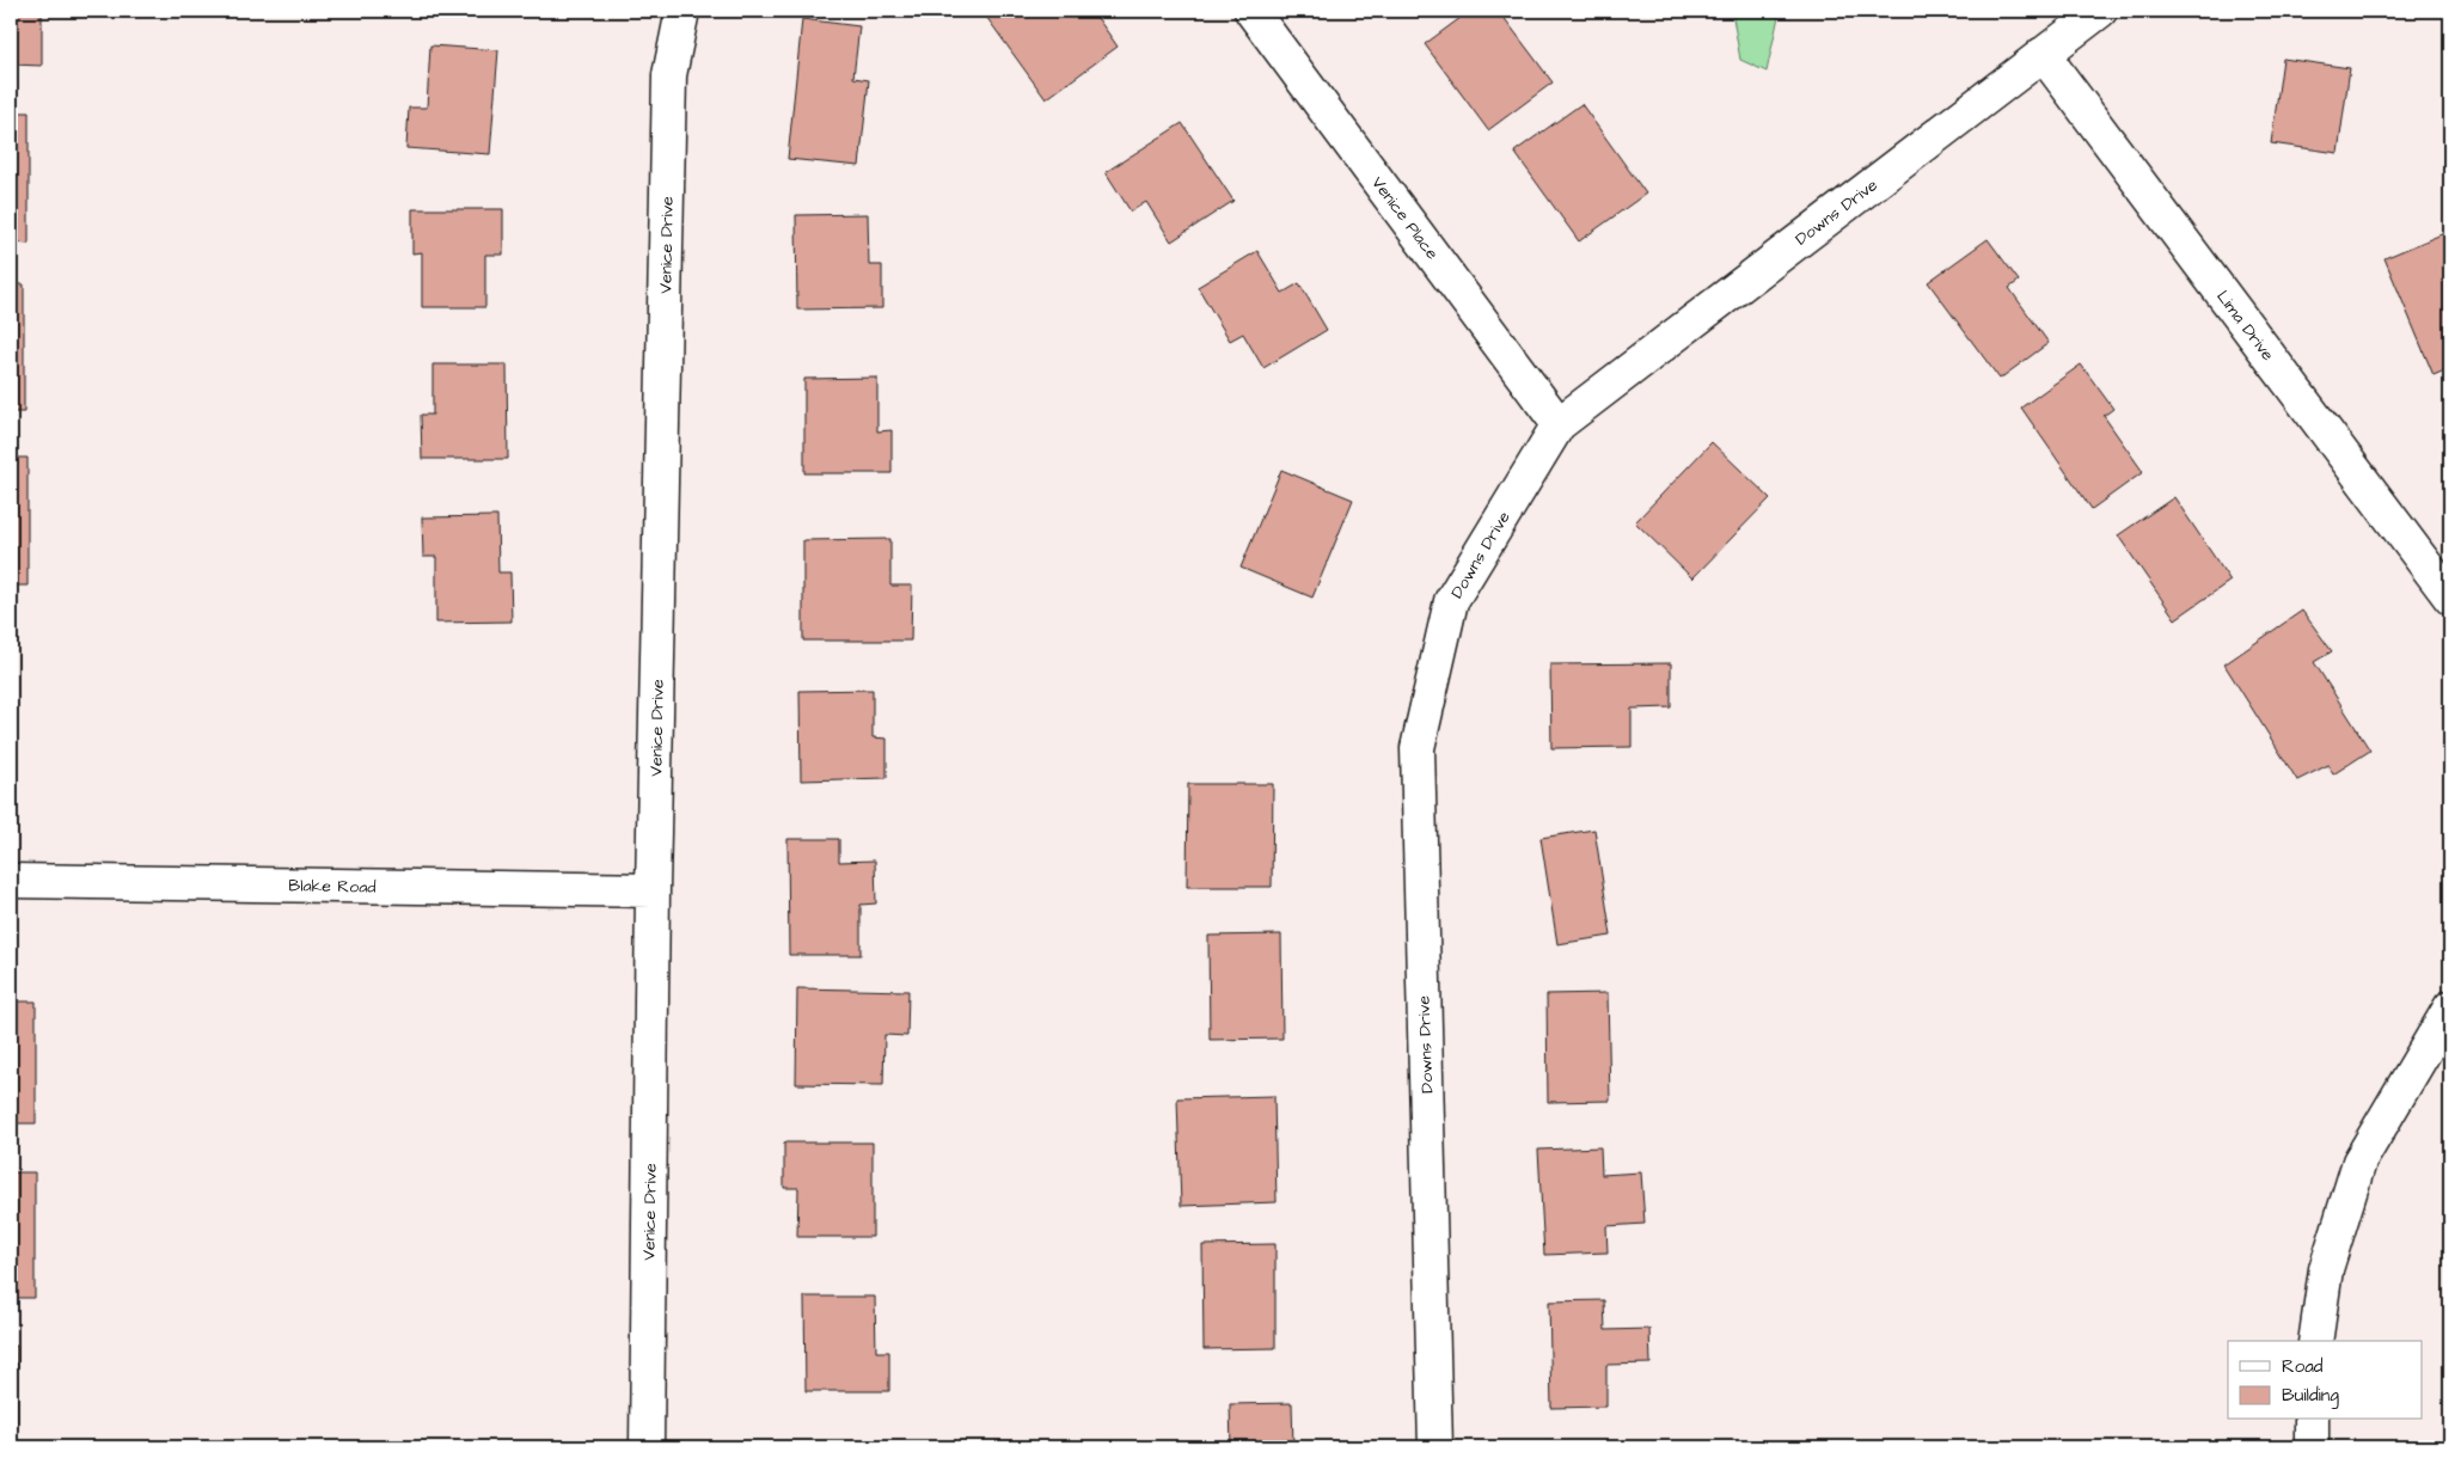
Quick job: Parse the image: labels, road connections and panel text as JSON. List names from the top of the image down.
{
  "streets": {
    "street": [
      "Downs Drive",
      "Venice Place",
      "Venice Drive",
      "Lima Drive",
      "Blake Road"
    ]
  },
  "crossings": [
    ["Downs Drive", "Venice Place"],
    ["Downs Drive", "Lima Drive"],
    ["Venice Drive", "Blake Road"]
  ],
  "legend": ["Road", "Building"]
}
